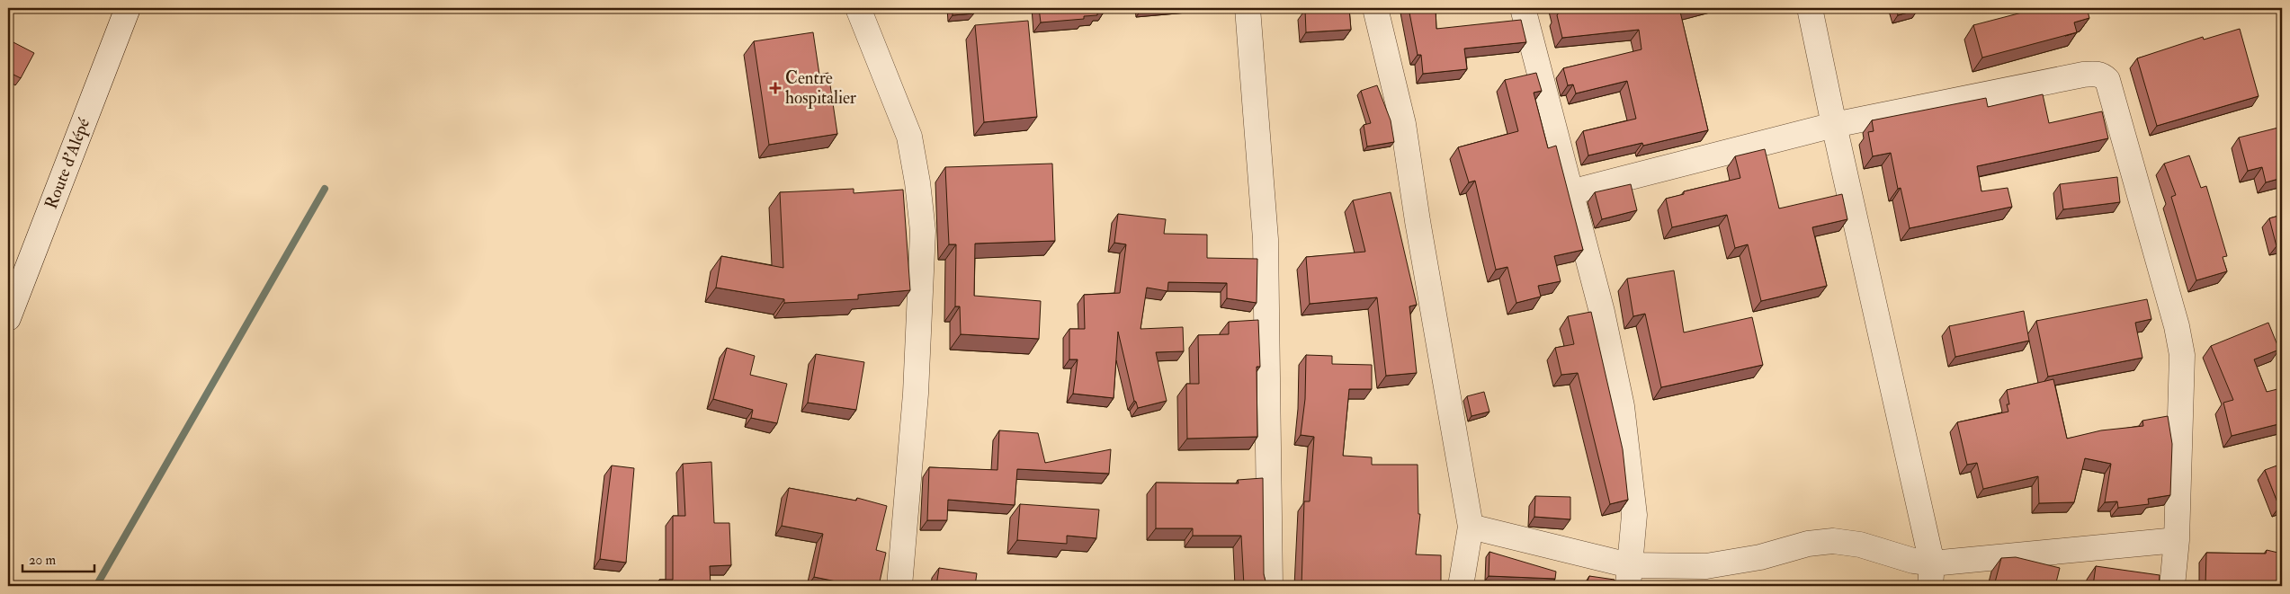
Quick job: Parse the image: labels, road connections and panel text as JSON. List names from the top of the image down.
{
  "streets": {
    "street": ["Route d'Alépé"]
  },
  "places": {
    "health": ["Centre hospitalier"]
  },
  "scale_bar": "20 m"
}
